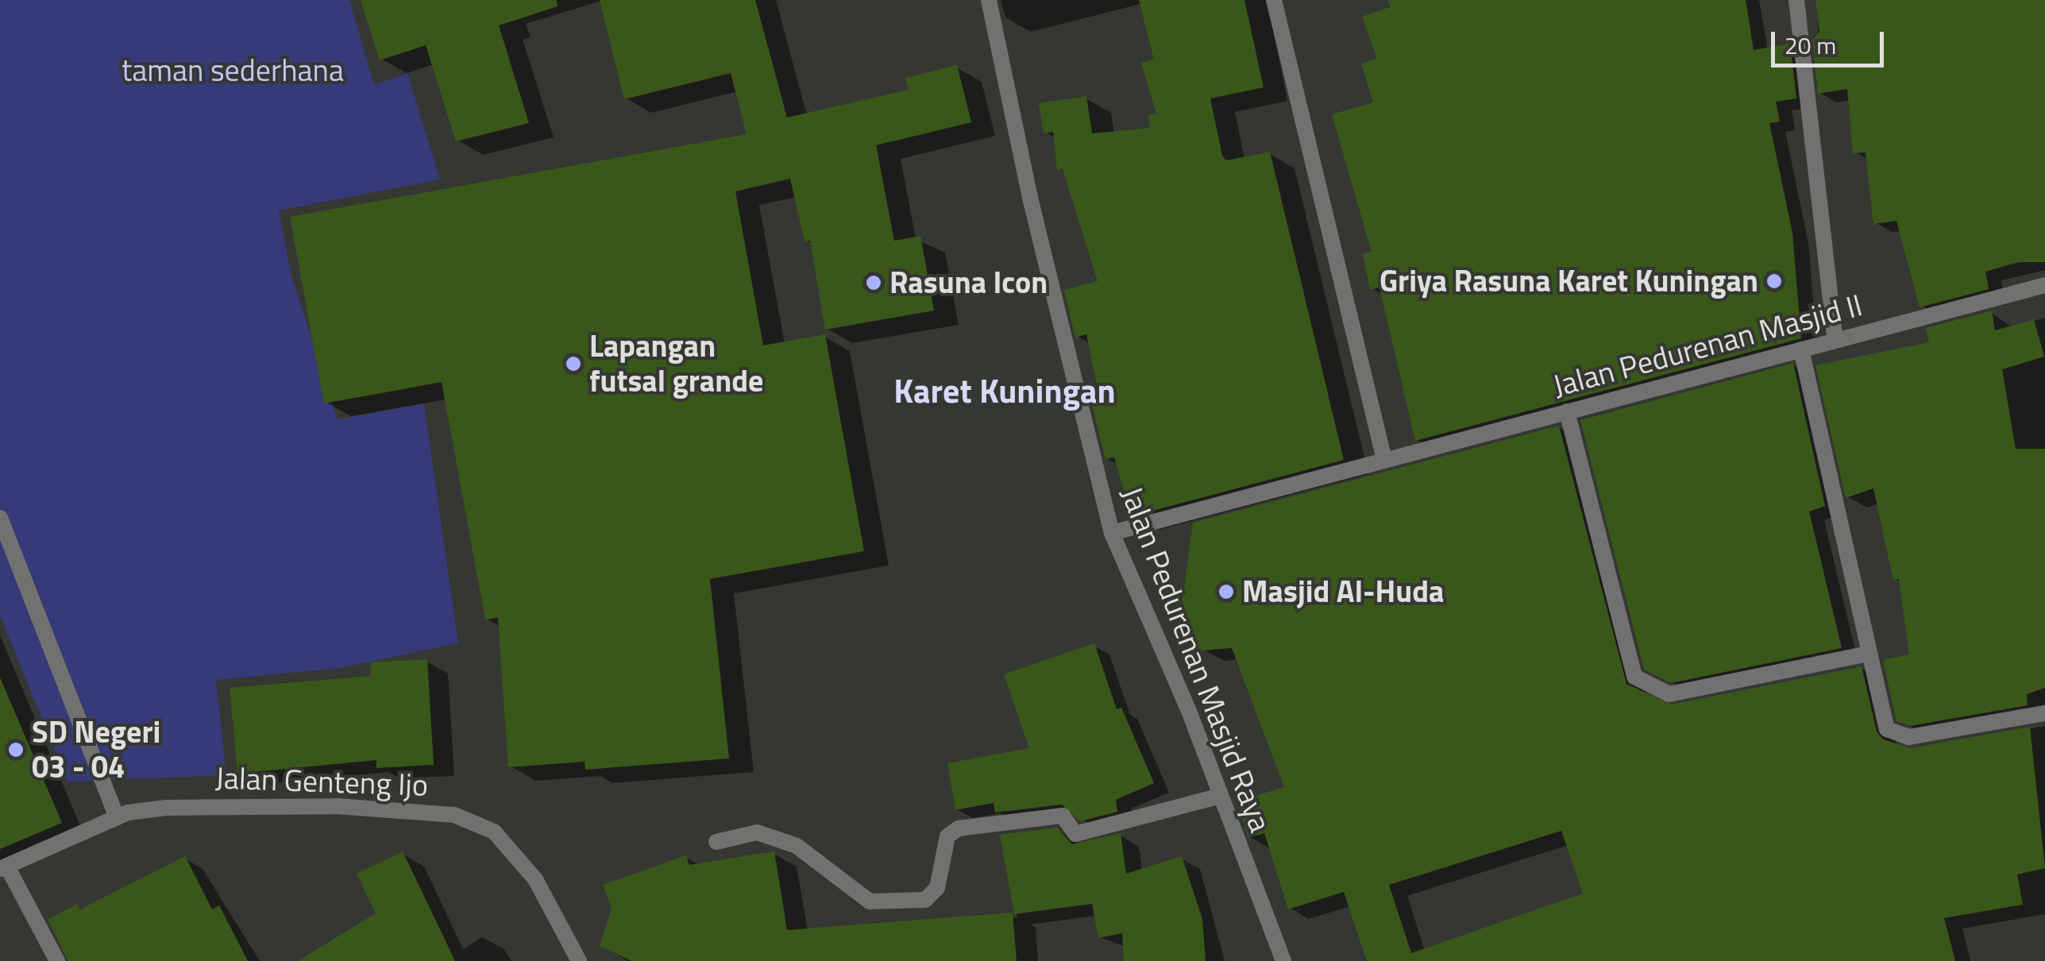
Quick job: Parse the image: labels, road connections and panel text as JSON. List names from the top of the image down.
{
  "streets": {
    "street": ["Jalan Pedurenan Masjid II", "Jalan Pedurenan Masjid Raya", "Jalan Genteng Ijo"]
  },
  "crossings": [
    ["Jalan Pedurenan Masjid II", "Jalan Pedurenan Masjid Raya"]
  ],
  "districts": ["Karet Kuningan"],
  "parks": ["taman sederhana"],
  "places": [
    "Griya Rasuna Karet Kuningan",
    "Rasuna Icon",
    "Lapangan futsal grande",
    "Masjid Al-Huda",
    "SD Negeri 03 - 04"
  ],
  "scale_bar": "20 m"
}
